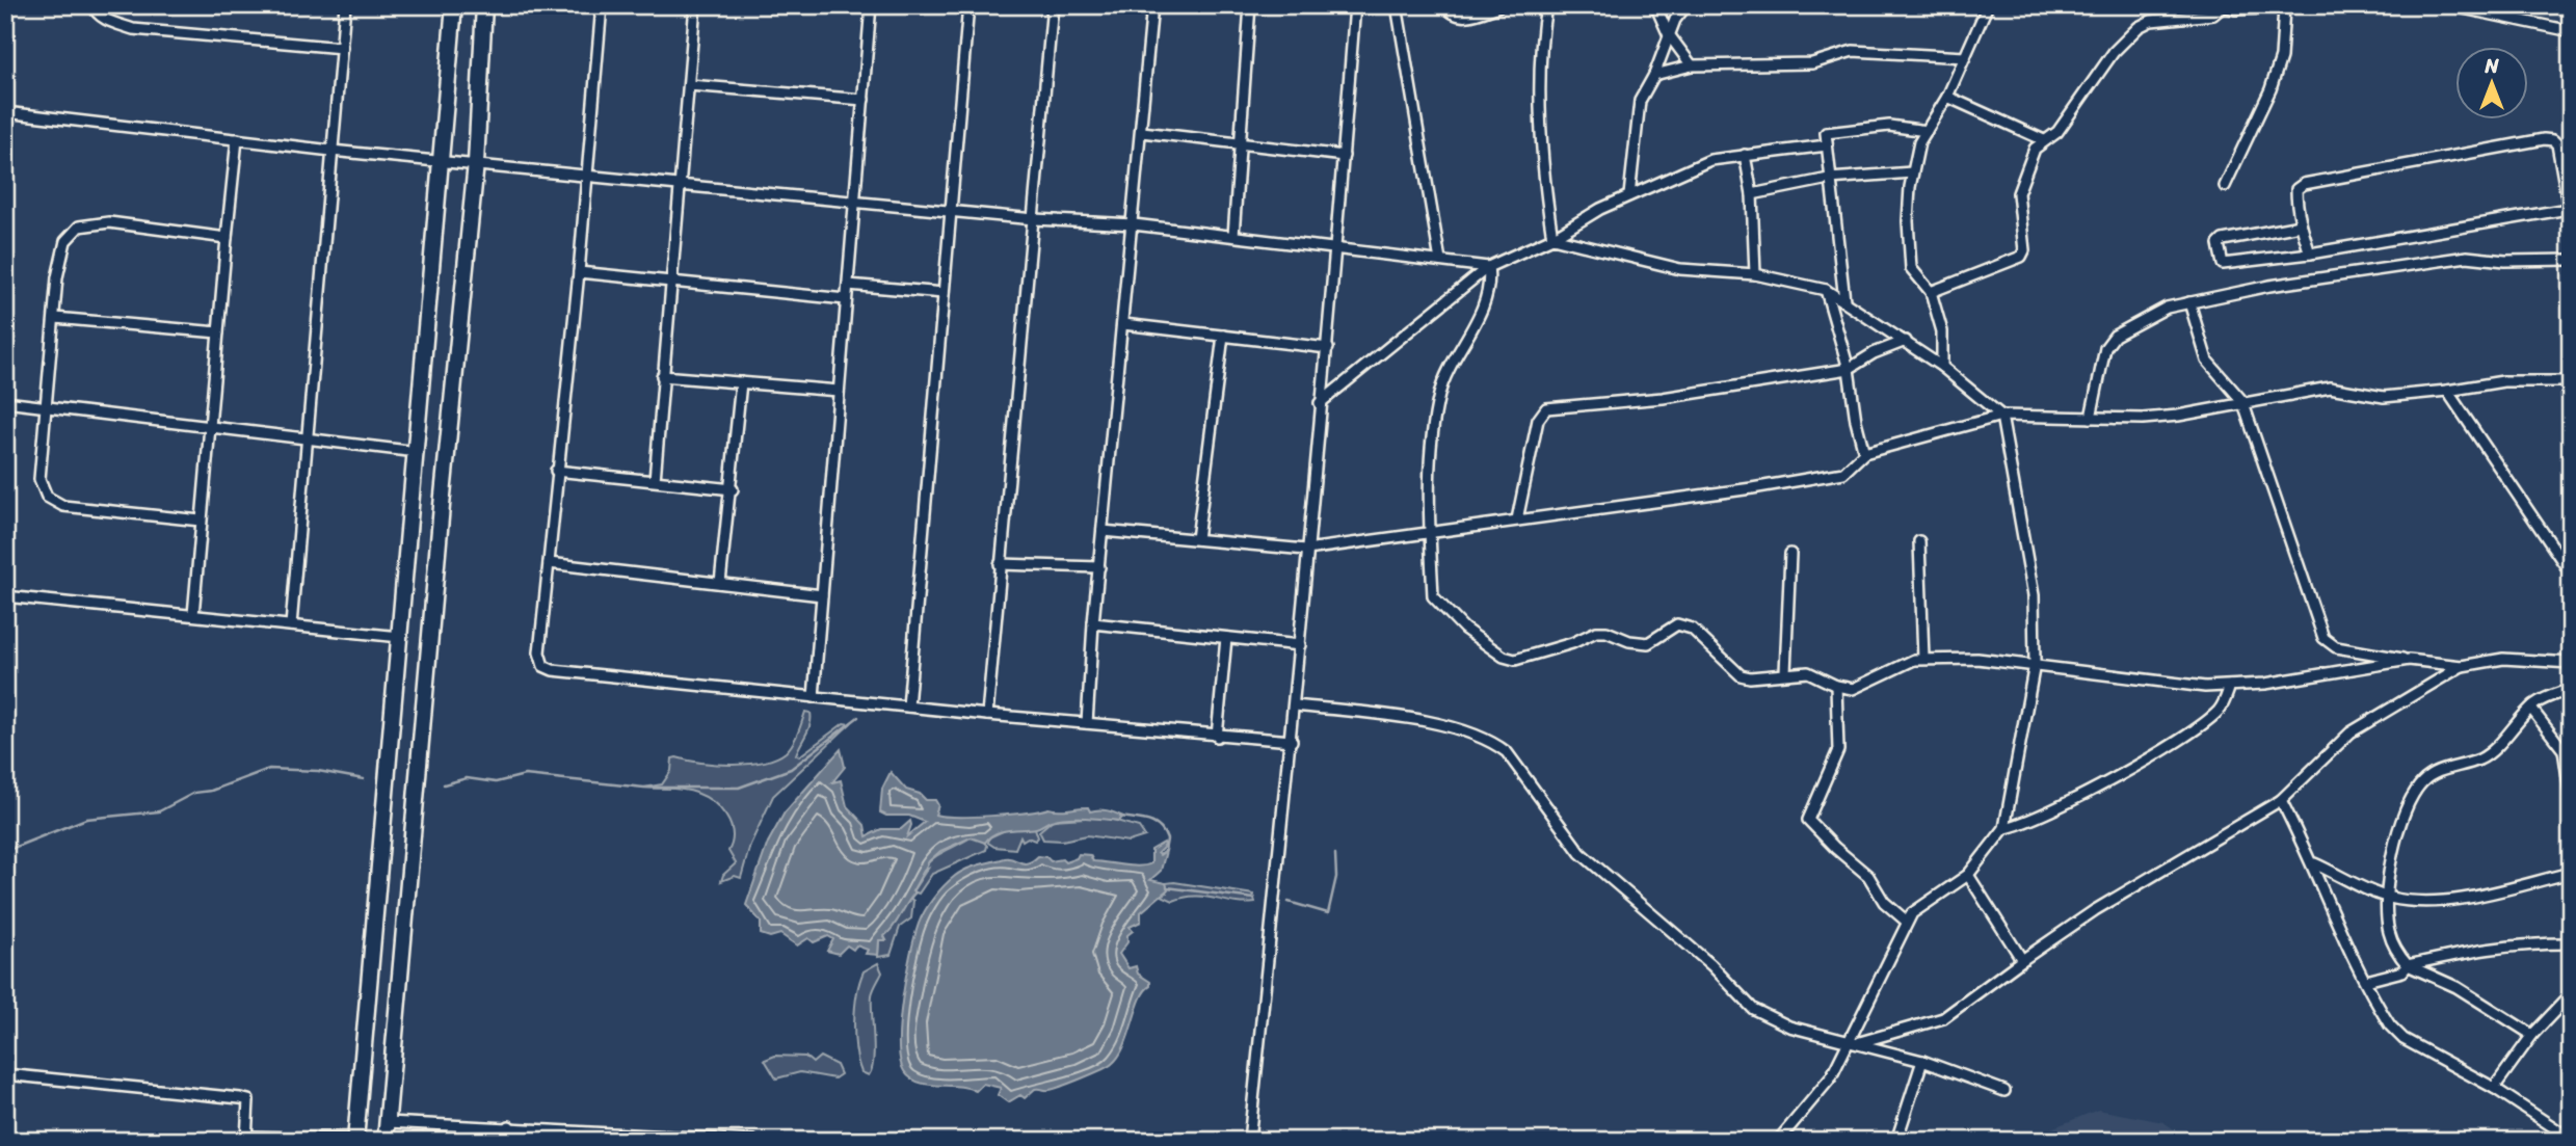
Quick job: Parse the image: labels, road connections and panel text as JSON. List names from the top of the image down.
{
  "north": "top"
}
